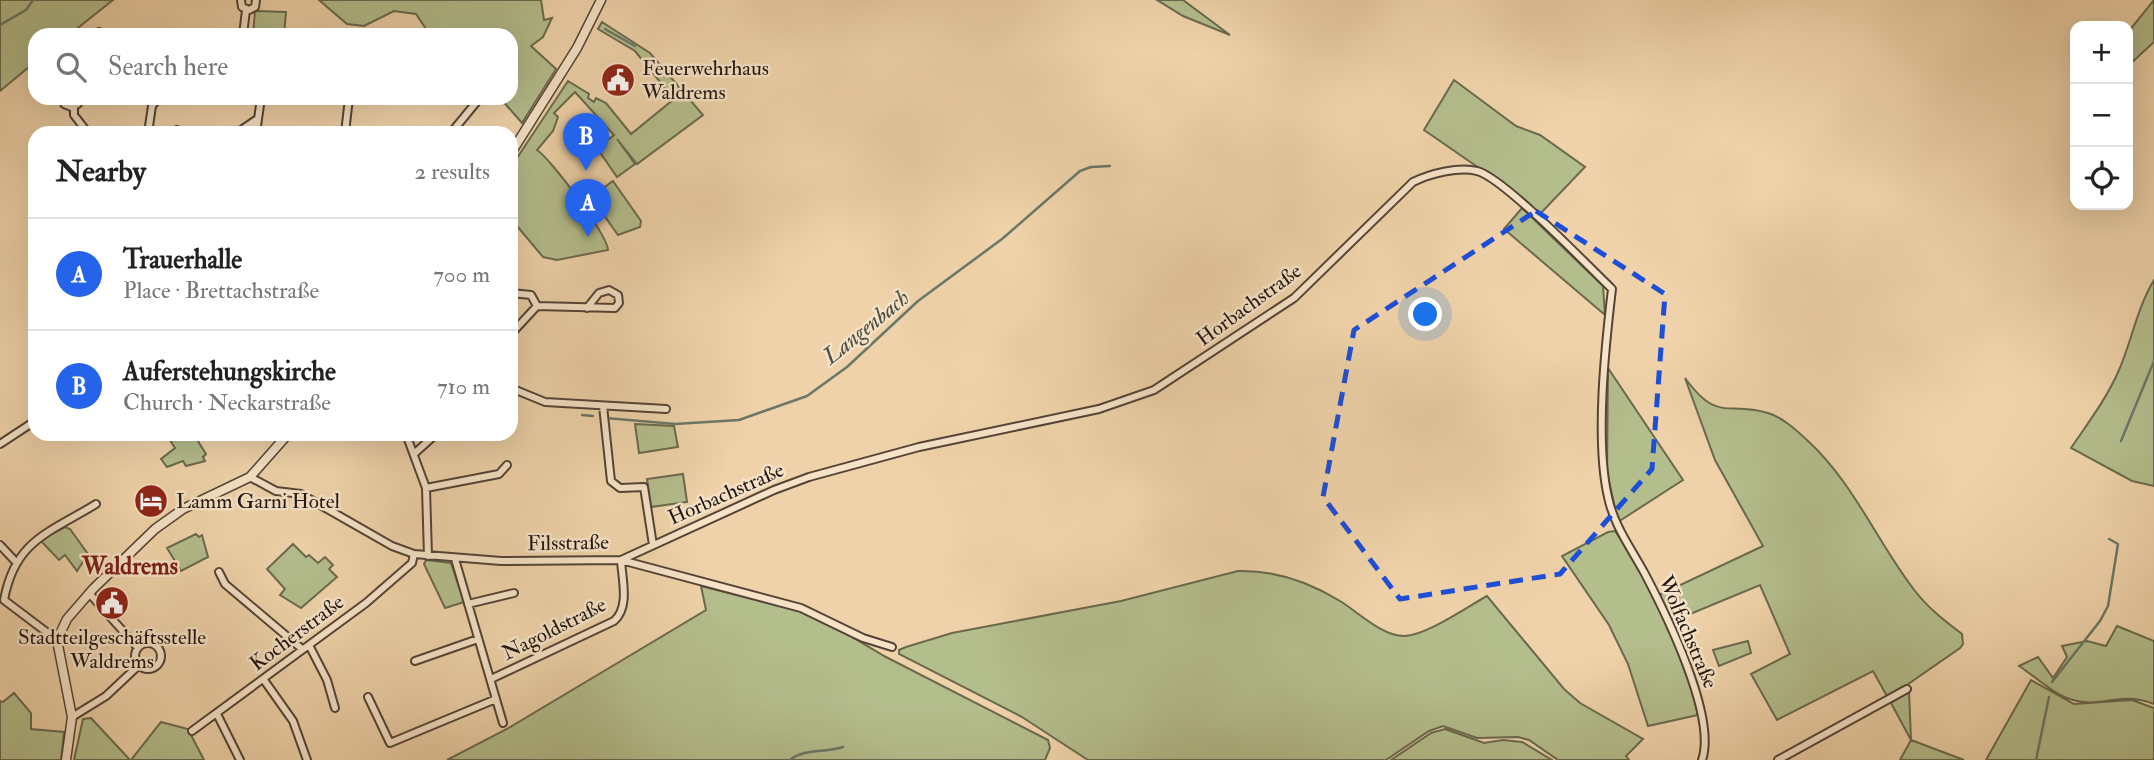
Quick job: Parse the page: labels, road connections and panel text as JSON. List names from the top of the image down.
{
  "streets": {
    "street": [
      "Horbachstraße",
      "Filsstraße",
      "Nagoldstraße",
      "Wolfachstraße",
      "Kocherstraße"
    ]
  },
  "crossings": [
    ["Horbachstraße", "Filsstraße"],
    ["Horbachstraße", "Nagoldstraße"],
    ["Horbachstraße", "Wolfachstraße"],
    ["Filsstraße", "Nagoldstraße"],
    ["Filsstraße", "Kocherstraße"]
  ],
  "districts": ["Waldrems"],
  "water": ["Langenbach"],
  "places": {
    "public building": ["Feuerwehrhaus Waldrems", "Stadtteilgeschäftsstelle Waldrems"],
    "hotel": ["Lamm Garni Hotel"]
  },
  "page": {
    "map_buttons": ["+", "−"],
    "search": "Search here",
    "pins": ["B", "A"],
    "heading": ["Nearby", "2 results"],
    "list": [
      {
        "mark": "A",
        "name": "Trauerhalle",
        "note": "Place · Brettachstraße",
        "value": "700 m"
      },
      {
        "mark": "B",
        "name": "Auferstehungskirche",
        "note": "Church · Neckarstraße",
        "value": "710 m"
      }
    ]
  }
}
